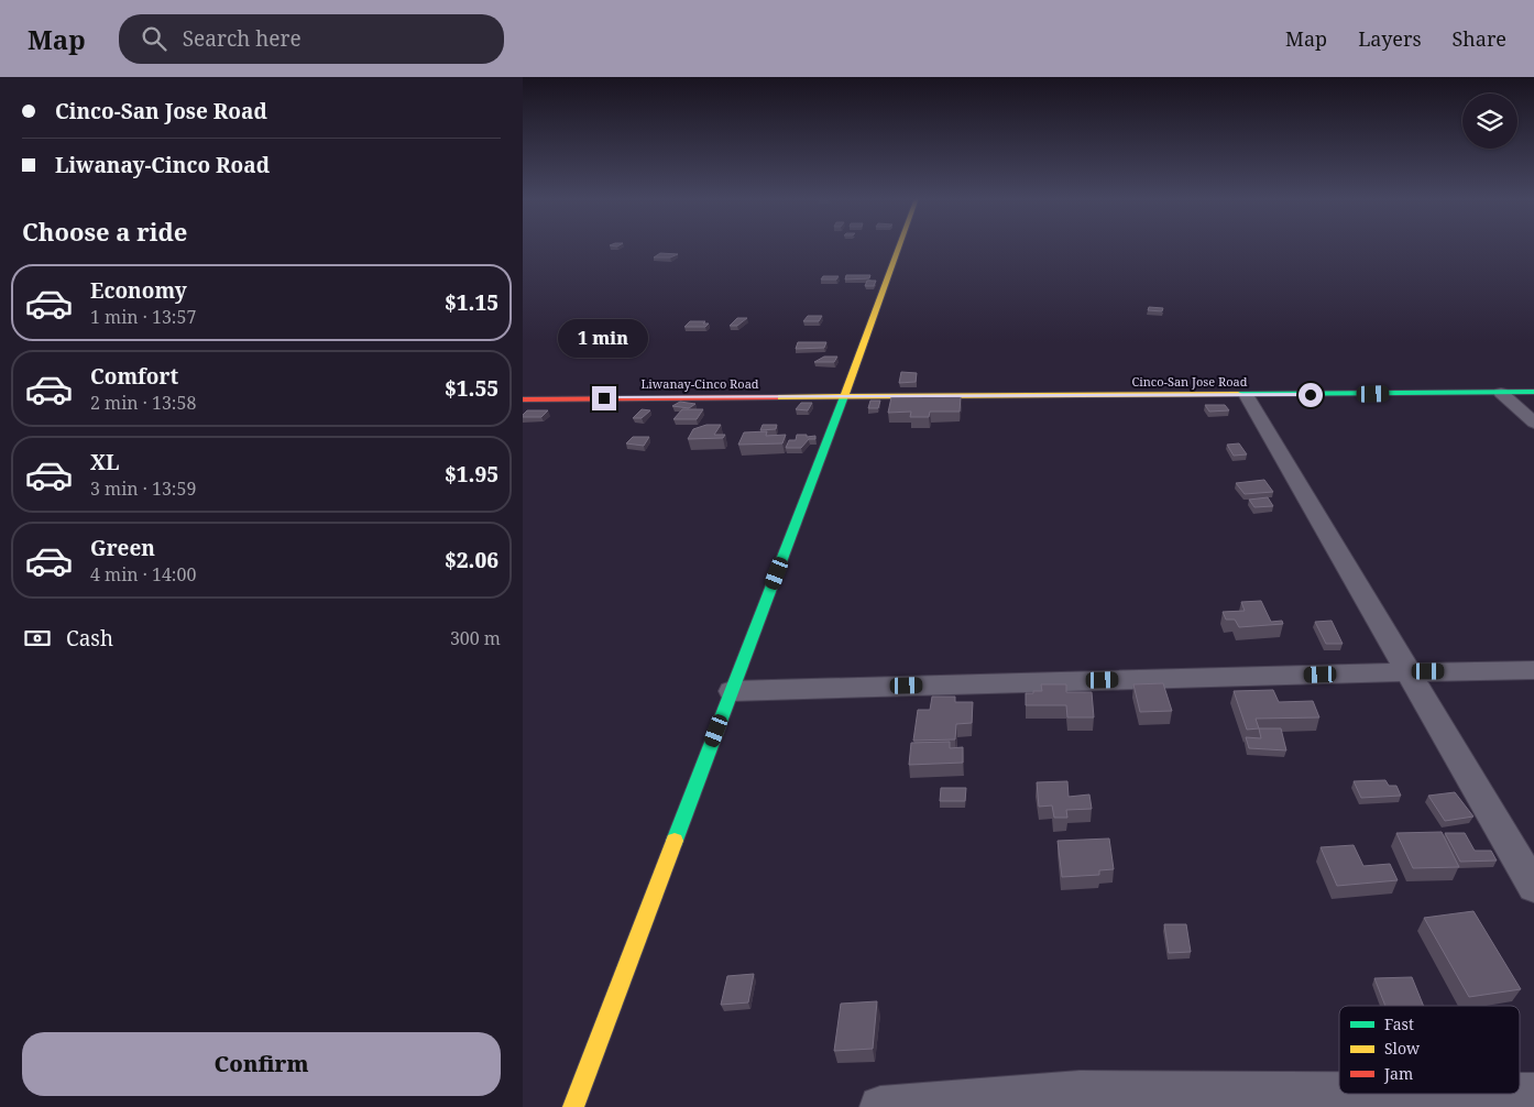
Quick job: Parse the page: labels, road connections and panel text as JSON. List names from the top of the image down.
{
  "streets": {
    "street": ["Cinco-San Jose Road", "Liwanay-Cinco Road"]
  },
  "crossings": [
    ["Cinco-San Jose Road", "Liwanay-Cinco Road"]
  ],
  "legend": ["Fast", "Slow", "Jam"],
  "page": {
    "header": "Map",
    "search": "Search here",
    "nav": ["Map", "Layers", "Share"],
    "banner": ["Cinco-San Jose Road", "Liwanay-Cinco Road"],
    "heading": "Choose a ride",
    "list": [
      {
        "name": "Economy",
        "note": "1 min · 13:57",
        "value": "$1.15"
      },
      {
        "name": "Comfort",
        "note": "2 min · 13:58",
        "value": "$1.55"
      },
      {
        "name": "XL",
        "note": "3 min · 13:59",
        "value": "$1.95"
      },
      {
        "name": "Green",
        "note": "4 min · 14:00",
        "value": "$2.06"
      }
    ],
    "bubble": "1 min",
    "pay": ["Cash", "300 m"],
    "buttons": "Confirm"
  }
}
